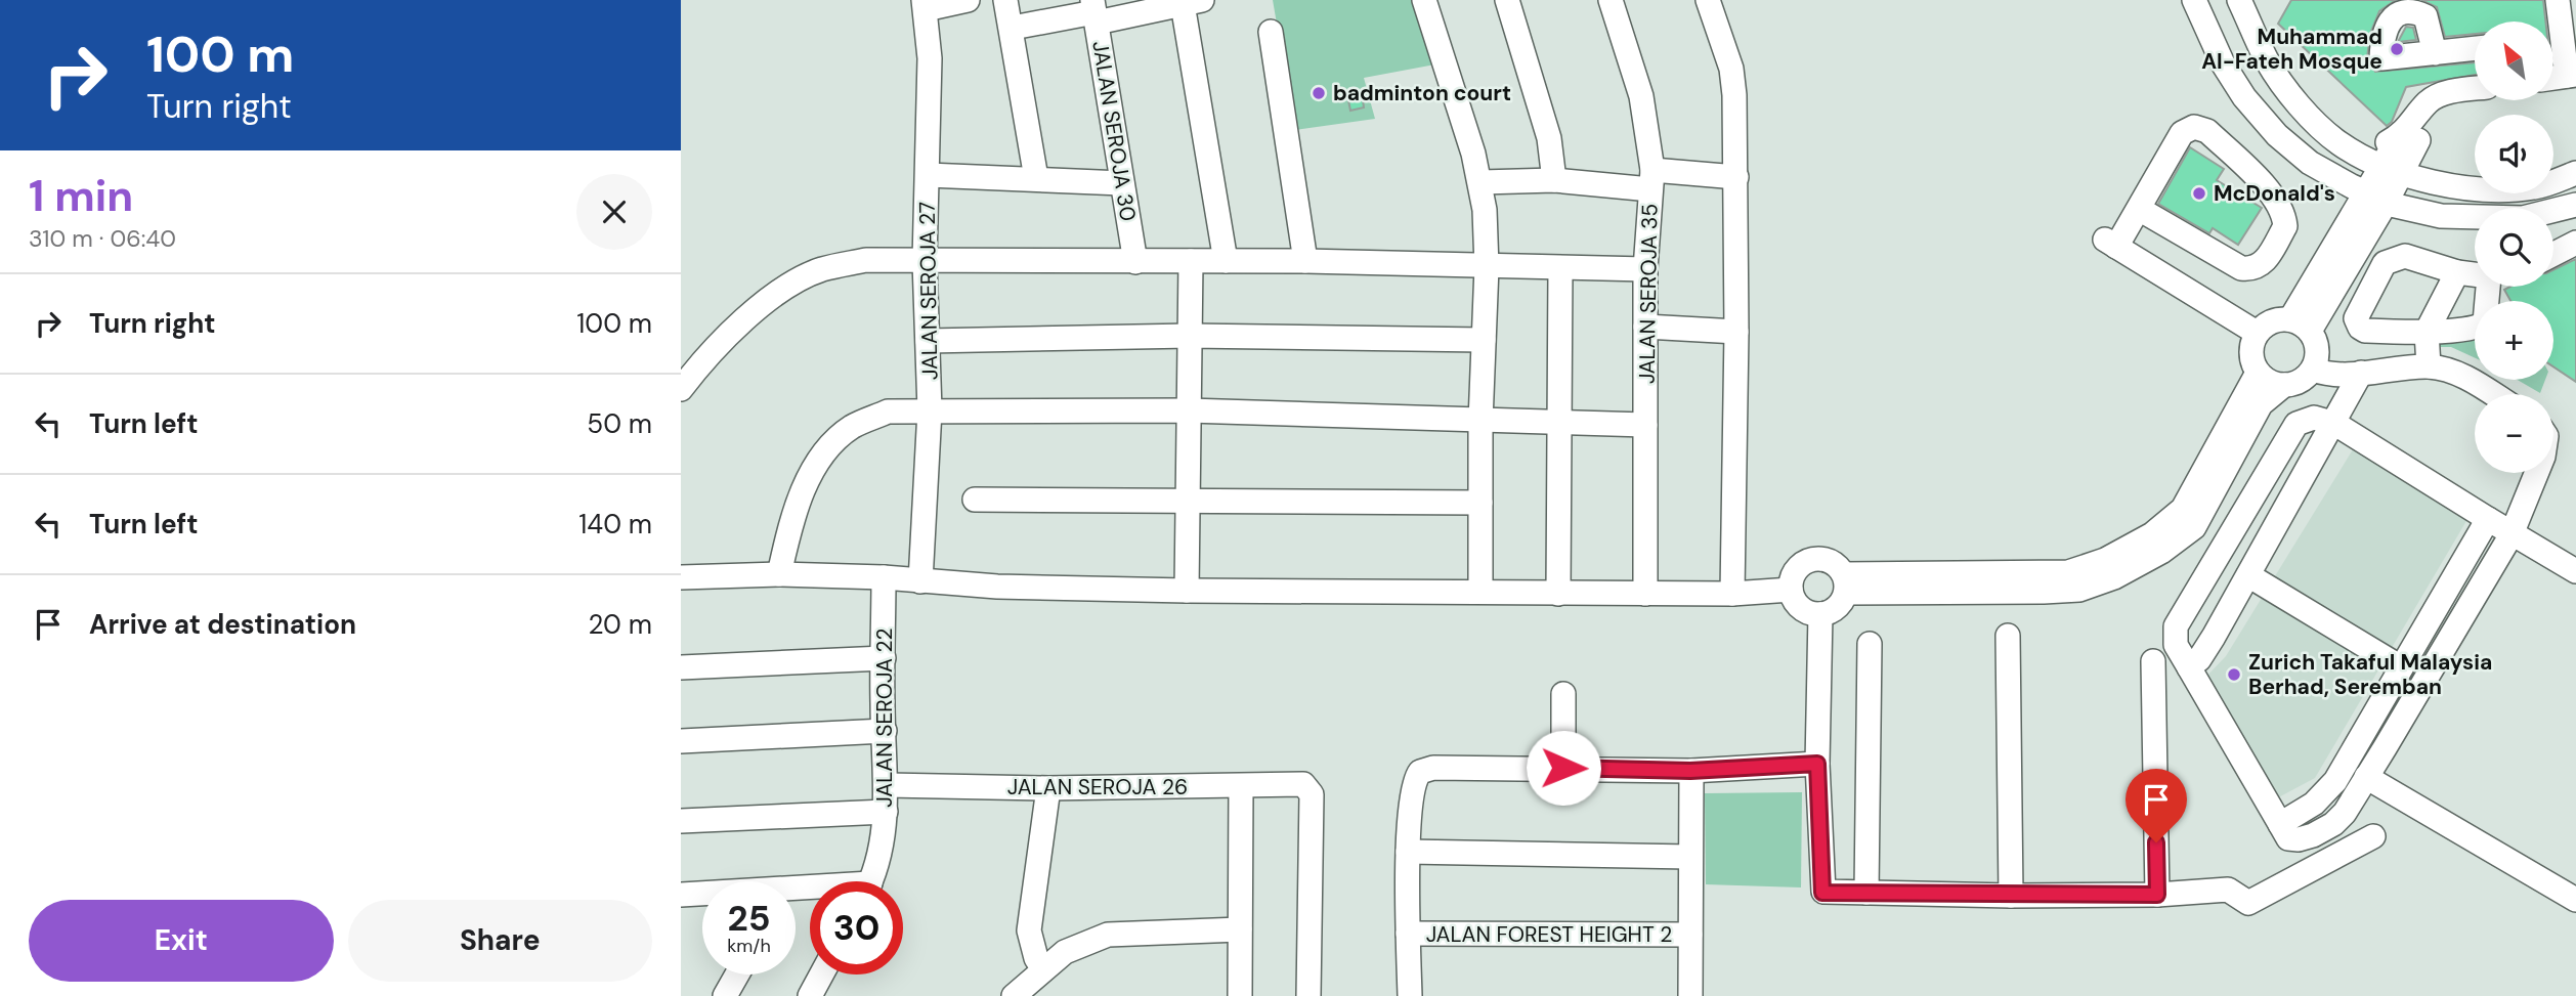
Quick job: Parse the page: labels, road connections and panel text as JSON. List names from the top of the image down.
{
  "streets": {
    "street": [
      "JALAN SEROJA 30",
      "JALAN SEROJA 27",
      "JALAN SEROJA 35",
      "JALAN SEROJA 22",
      "JALAN SEROJA 26",
      "JALAN FOREST HEIGHT 2"
    ]
  },
  "crossings": [
    ["JALAN SEROJA 22", "JALAN SEROJA 26"]
  ],
  "places": [
    "Muhammad Al-Fateh Mosque",
    "badminton court",
    "McDonald's",
    "Zurich Takaful Malaysia Berhad, Seremban"
  ],
  "north": "top left",
  "page": {
    "turn": ["100 m", "Turn right"],
    "map_buttons": ["+", "−"],
    "heading": ["1 min", "310 m · 06:40"],
    "list": [
      {
        "name": "Turn right",
        "value": "100 m"
      },
      {
        "name": "Turn left",
        "value": "50 m"
      },
      {
        "name": "Turn left",
        "value": "140 m"
      },
      {
        "name": "Arrive at destination",
        "value": "20 m"
      }
    ],
    "speed": "25 km/h",
    "limit": "30",
    "buttons": ["Exit", "Share"]
  }
}
